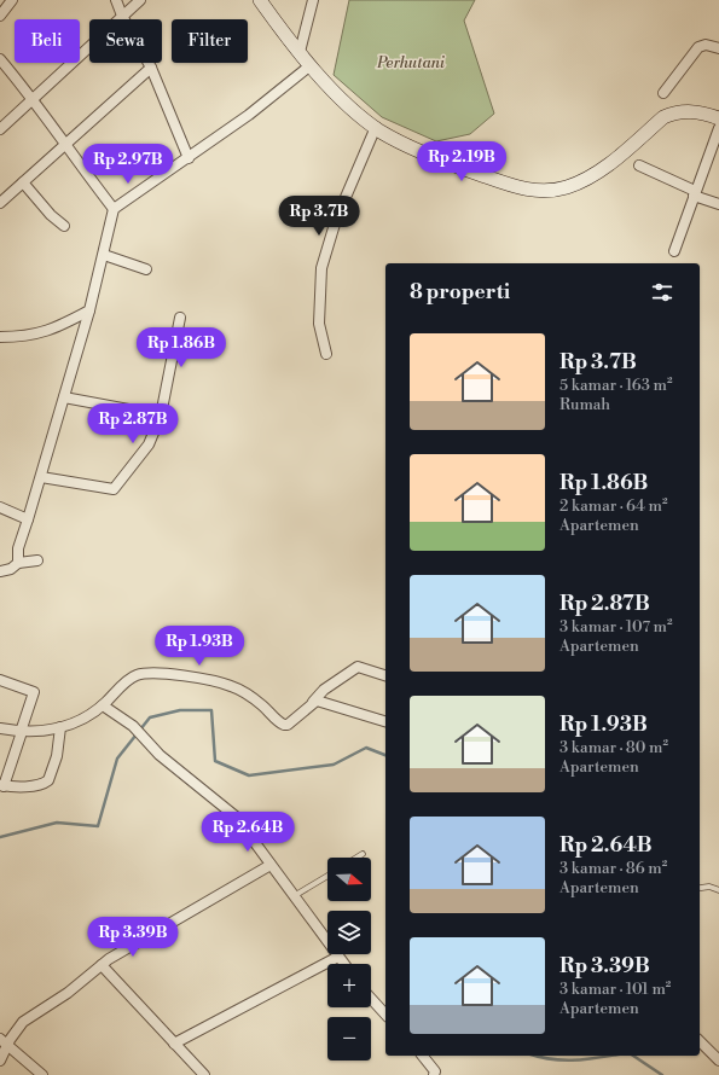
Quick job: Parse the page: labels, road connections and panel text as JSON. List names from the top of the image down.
{
  "parks": ["Perhutani"],
  "north": "right",
  "page": {
    "chip": ["Beli", "Sewa", "Filter"],
    "price": [
      "Rp 2.19B",
      "Rp 2.97B",
      "Rp 3.7B",
      "Rp 1.86B",
      "Rp 2.87B",
      "Rp 1.93B",
      "Rp 2.64B",
      "Rp 3.39B"
    ],
    "heading": "8 properti",
    "list": [
      {
        "name": "Rp 3.7B",
        "note": "5 kamar · 163 m² · Rumah"
      },
      {
        "name": "Rp 1.86B",
        "note": "2 kamar · 64 m² · Apartemen"
      },
      {
        "name": "Rp 2.87B",
        "note": "3 kamar · 107 m² · Apartemen"
      },
      {
        "name": "Rp 1.93B",
        "note": "3 kamar · 80 m² · Apartemen"
      },
      {
        "name": "Rp 2.64B",
        "note": "3 kamar · 86 m² · Apartemen"
      },
      {
        "name": "Rp 3.39B",
        "note": "3 kamar · 101 m² · Apartemen"
      }
    ],
    "map_buttons": ["+", "−"]
  }
}
